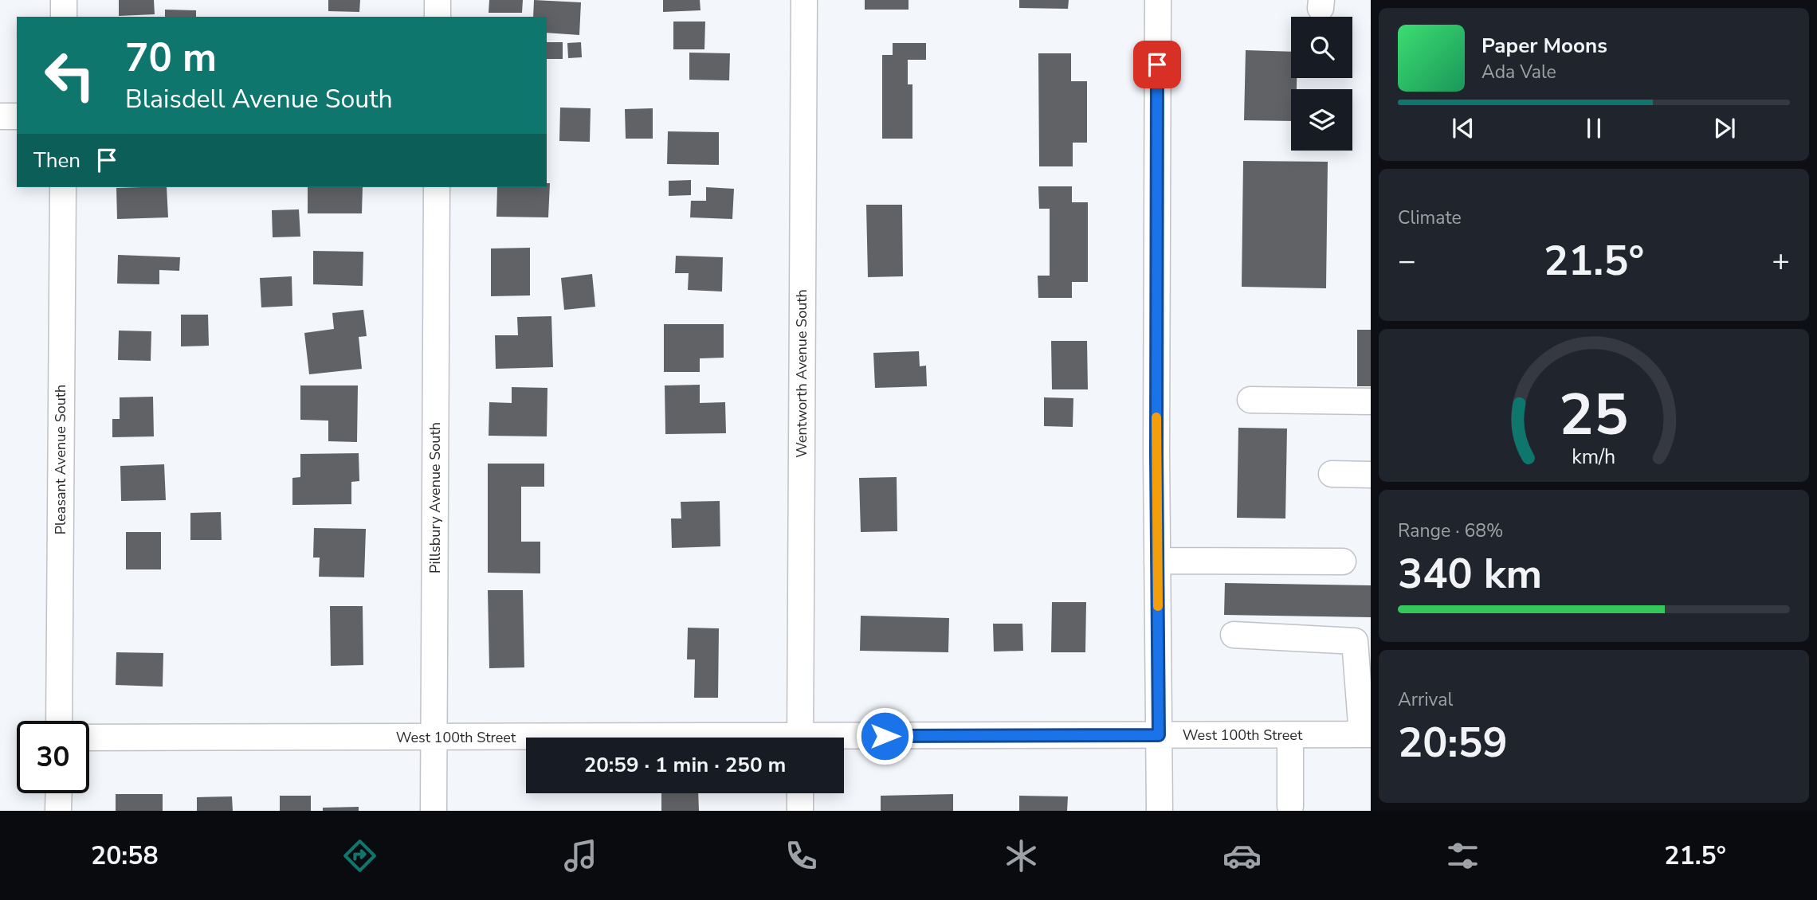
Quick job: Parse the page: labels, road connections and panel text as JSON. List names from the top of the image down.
{
  "streets": {
    "street": [
      "Wentworth Avenue South",
      "Pleasant Avenue South",
      "Pillsbury Avenue South",
      "West 100th Street"
    ]
  },
  "crossings": [
    ["Pillsbury Avenue South", "West 100th Street"]
  ],
  "page": {
    "turn": ["70 m", "Blaisdell Avenue South"],
    "song": ["Paper Moons", "Ada Vale"],
    "then": "Then",
    "tile": [
      "Climate",
      ["Range · 68%", "340 km"],
      ["Arrival", "20:59"]
    ],
    "heat": ["−", "21.5°", "+"],
    "limit": "30",
    "trip": "20:59 · 1 min · 250 m",
    "tabs": ["20:58", "21.5°"],
    "gauge": ["25", "km/h"]
  }
}
